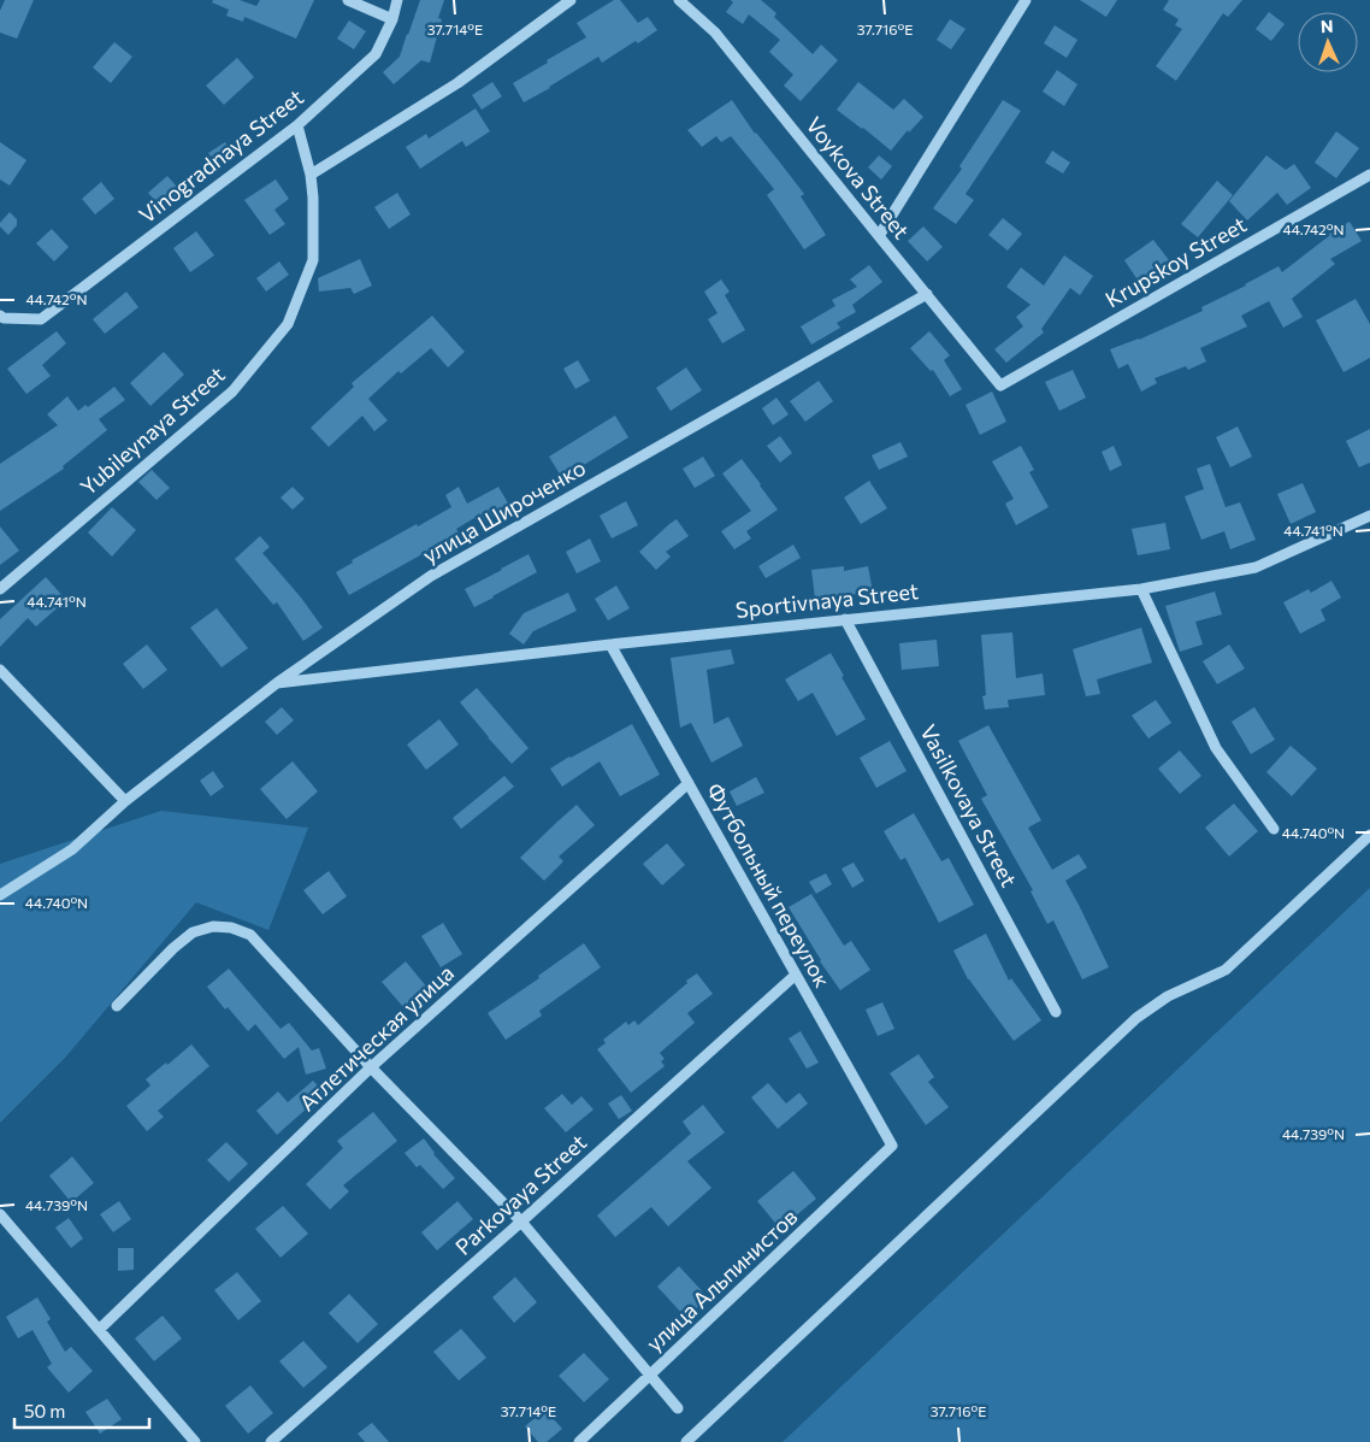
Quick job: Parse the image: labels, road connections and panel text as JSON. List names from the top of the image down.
{
  "streets": {
    "street": [
      "Vinogradnaya Street",
      "Voykova Street",
      "Krupskoy Street",
      "Yubileynaya Street",
      "улица Широченко",
      "Sportivnaya Street",
      "Vasilkovaya Street",
      "Футбольный переулок",
      "Атлетическая улица",
      "Parkovaya Street",
      "улица Альпинистов"
    ]
  },
  "crossings": [
    ["Vinogradnaya Street", "Yubileynaya Street"],
    ["Voykova Street", "Krupskoy Street"],
    ["Voykova Street", "улица Широченко"],
    ["улица Широченко", "Sportivnaya Street"],
    ["Sportivnaya Street", "Vasilkovaya Street"],
    ["Sportivnaya Street", "Футбольный переулок"],
    ["Футбольный переулок", "Атлетическая улица"],
    ["Футбольный переулок", "Parkovaya Street"],
    ["Футбольный переулок", "улица Альпинистов"]
  ],
  "scale_bar": "50 m",
  "north": "top",
  "coordinates": [
    "37.714°E",
    "37.716°E",
    "44.742°N",
    "44.741°N",
    "44.740°N",
    "44.739°N"
  ]
}
